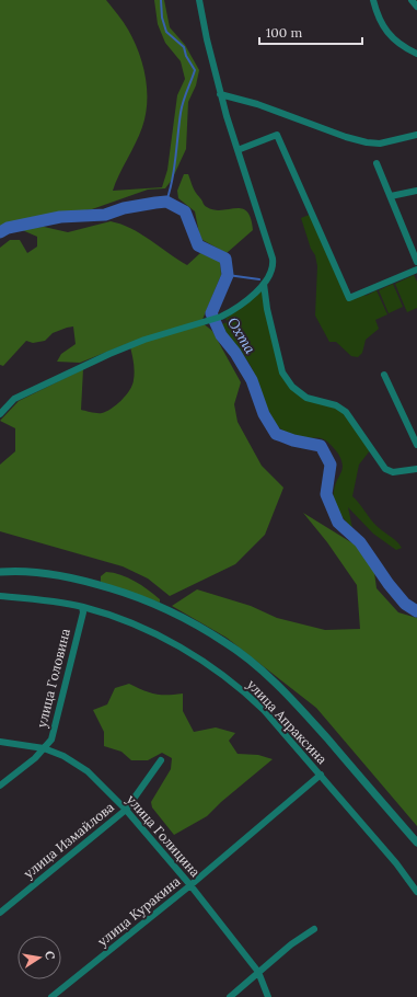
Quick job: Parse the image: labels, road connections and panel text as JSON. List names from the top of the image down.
{
  "streets": {
    "street": [
      "улица Головина",
      "улица Апраксина",
      "улица Голицина",
      "улица Измайлова",
      "улица Куракина"
    ]
  },
  "crossings": [
    ["улица Головина", "улица Апраксина"],
    ["улица Головина", "улица Голицина"],
    ["улица Апраксина", "улица Куракина"],
    ["улица Голицина", "улица Измайлова"],
    ["улица Голицина", "улица Куракина"]
  ],
  "water": ["Охта"],
  "scale_bar": "100 m",
  "north": "right"
}
